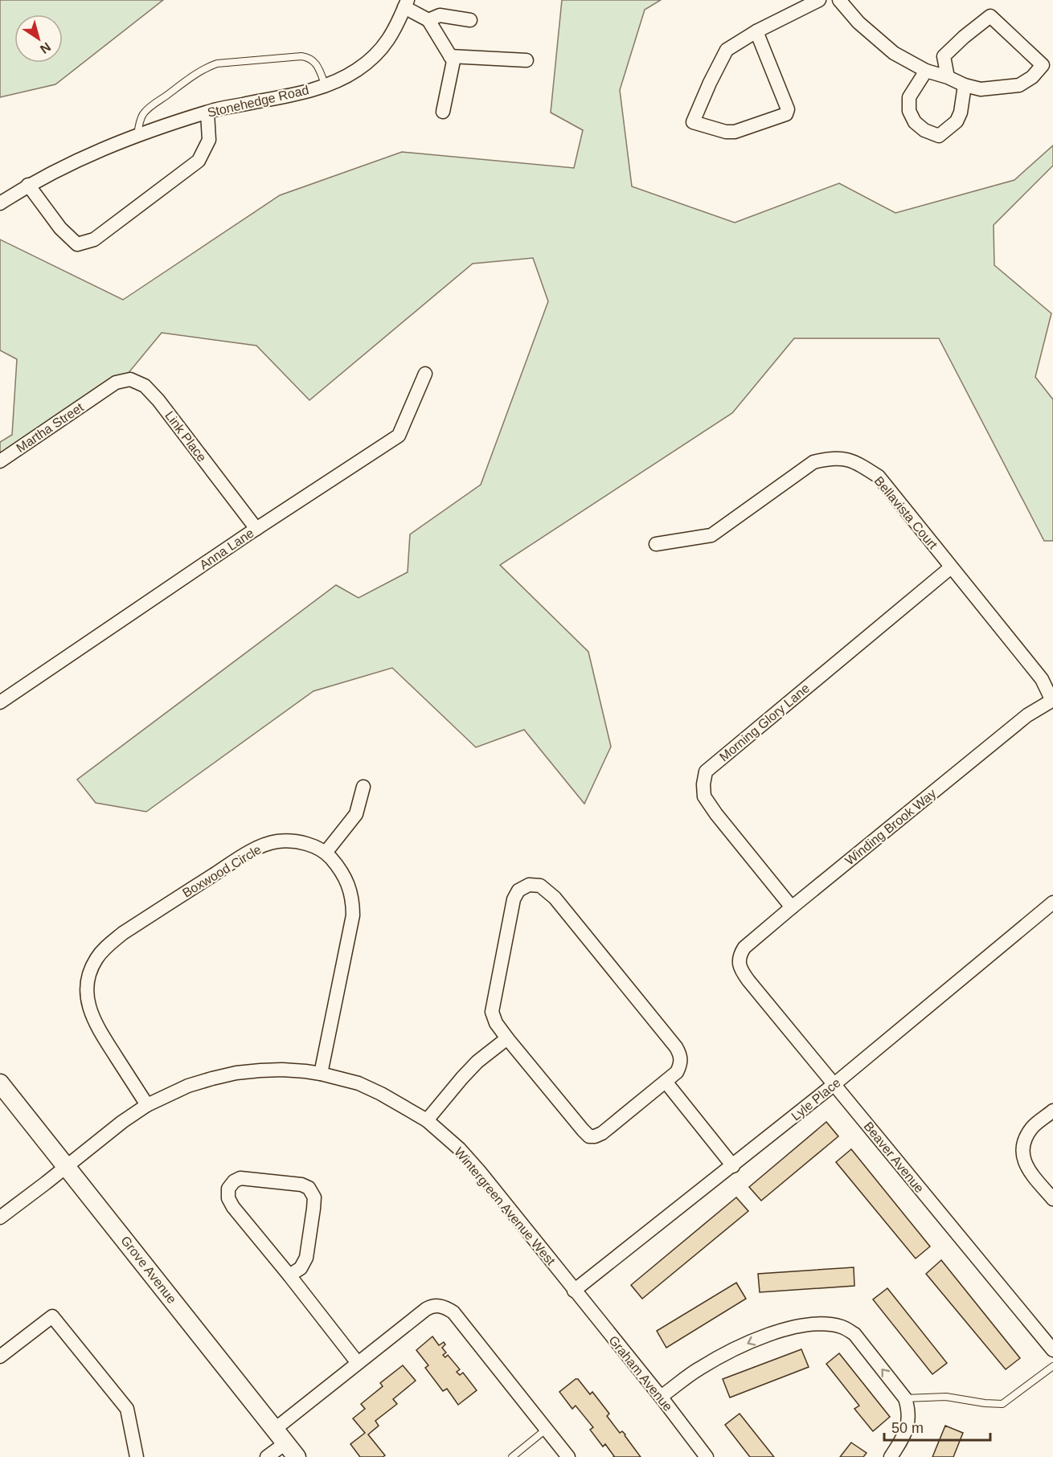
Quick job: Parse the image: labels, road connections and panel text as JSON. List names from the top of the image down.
{
  "streets": {
    "street": [
      "Stonehedge Road",
      "Martha Street",
      "Link Place",
      "Bellavista Court",
      "Anna Lane",
      "Morning Glory Lane",
      "Winding Brook Way",
      "Boxwood Circle",
      "Lyle Place",
      "Beaver Avenue",
      "Wintergreen Avenue West",
      "Grove Avenue",
      "Graham Avenue"
    ]
  },
  "crossings": [
    ["Martha Street", "Link Place"],
    ["Link Place", "Anna Lane"],
    ["Bellavista Court", "Morning Glory Lane"],
    ["Bellavista Court", "Winding Brook Way"],
    ["Morning Glory Lane", "Winding Brook Way"],
    ["Winding Brook Way", "Beaver Avenue"],
    ["Boxwood Circle", "Wintergreen Avenue West"],
    ["Lyle Place", "Beaver Avenue"],
    ["Lyle Place", "Wintergreen Avenue West"],
    ["Lyle Place", "Graham Avenue"],
    ["Wintergreen Avenue West", "Grove Avenue"],
    ["Wintergreen Avenue West", "Graham Avenue"]
  ],
  "scale_bar": "50 m",
  "north": "bottom right"
}
